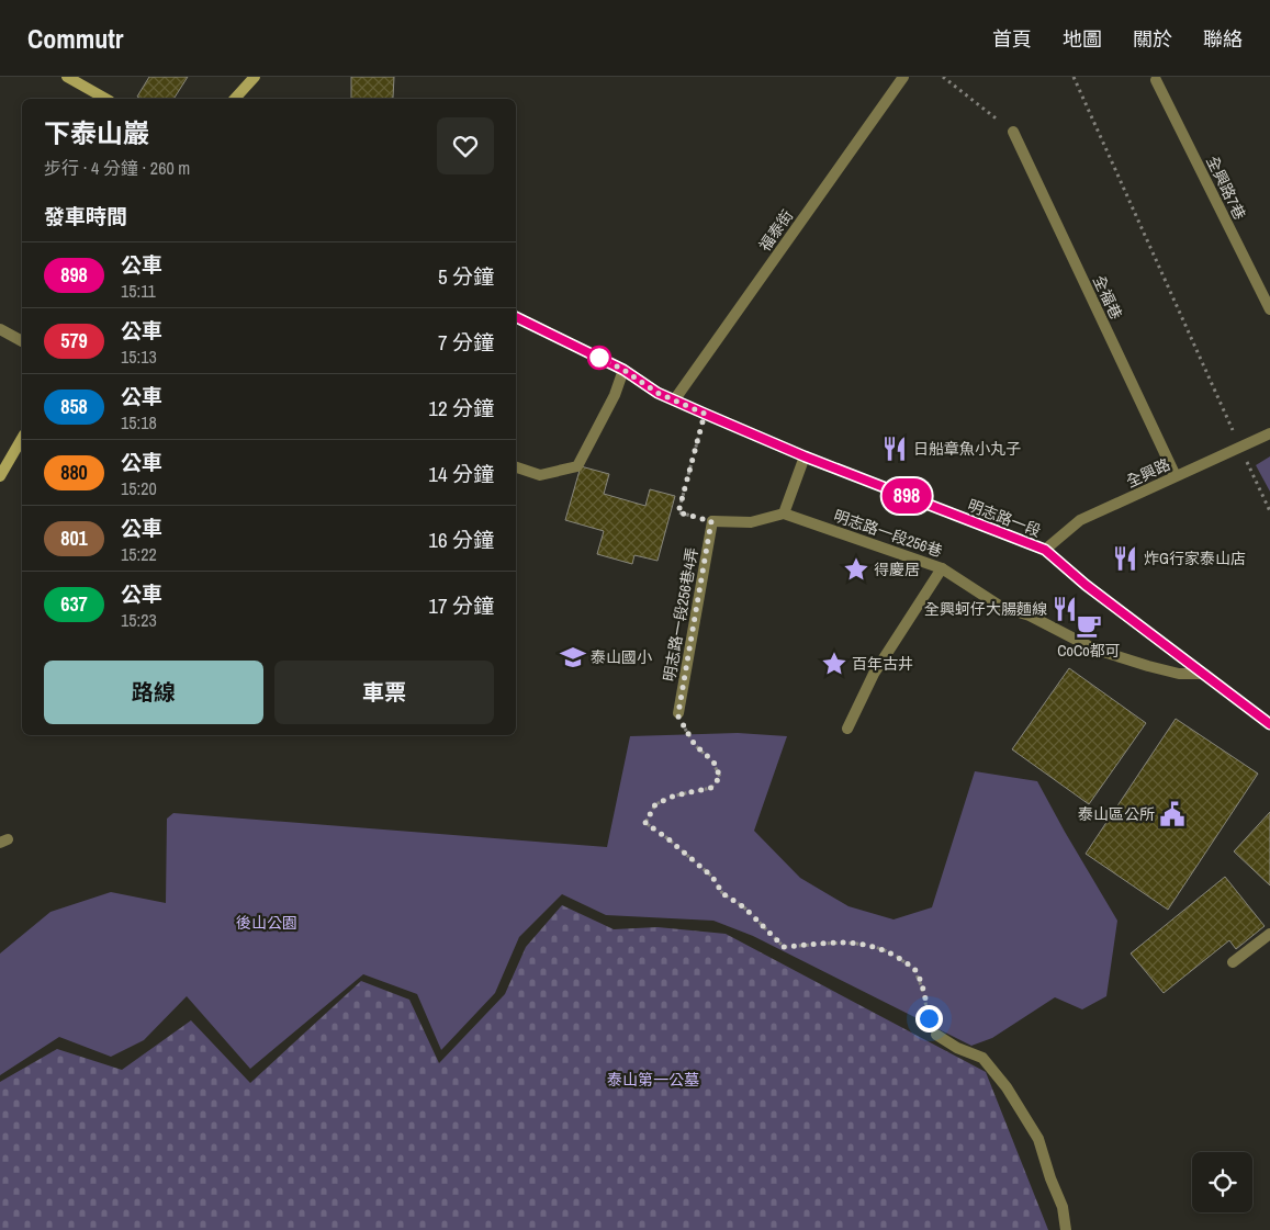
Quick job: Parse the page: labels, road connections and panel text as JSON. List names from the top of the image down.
{
  "streets": {
    "main road": ["明志路一段"],
    "street": [
      "全興路7巷",
      "福泰街",
      "全福巷",
      "全興路",
      "明志路一段256巷",
      "明志路一段256巷4弄"
    ]
  },
  "crossings": [
    ["福泰街", "明志路一段"],
    ["全福巷", "全興路"],
    ["全興路", "明志路一段"],
    ["明志路一段", "明志路一段256巷"]
  ],
  "parks": ["後山公園", "泰山第一公墓"],
  "places": {
    "restaurant": ["日船章魚小丸子", "炸G行家泰山店", "全興蚵仔大腸麵線"],
    "place": ["得慶居", "百年古井"],
    "cafe": ["CoCo都可"],
    "school or university": ["泰山國小"],
    "public building": ["泰山區公所"]
  },
  "lines": ["bus line 898"],
  "page": {
    "header": "Commutr",
    "nav": [
      "首頁",
      "地圖",
      "關於",
      "聯絡"
    ],
    "on_map": "898",
    "heading": [
      ["下泰山巖", "步行 · 4 分鐘 · 260 m"],
      "發車時間"
    ],
    "list": [
      {
        "mark": "898",
        "name": "公車",
        "note": "15:11",
        "value": "5 分鐘"
      },
      {
        "mark": "579",
        "name": "公車",
        "note": "15:13",
        "value": "7 分鐘"
      },
      {
        "mark": "858",
        "name": "公車",
        "note": "15:18",
        "value": "12 分鐘"
      },
      {
        "mark": "880",
        "name": "公車",
        "note": "15:20",
        "value": "14 分鐘"
      },
      {
        "mark": "801",
        "name": "公車",
        "note": "15:22",
        "value": "16 分鐘"
      },
      {
        "mark": "637",
        "name": "公車",
        "note": "15:23",
        "value": "17 分鐘"
      }
    ],
    "buttons": ["路線", "車票"]
  }
}
